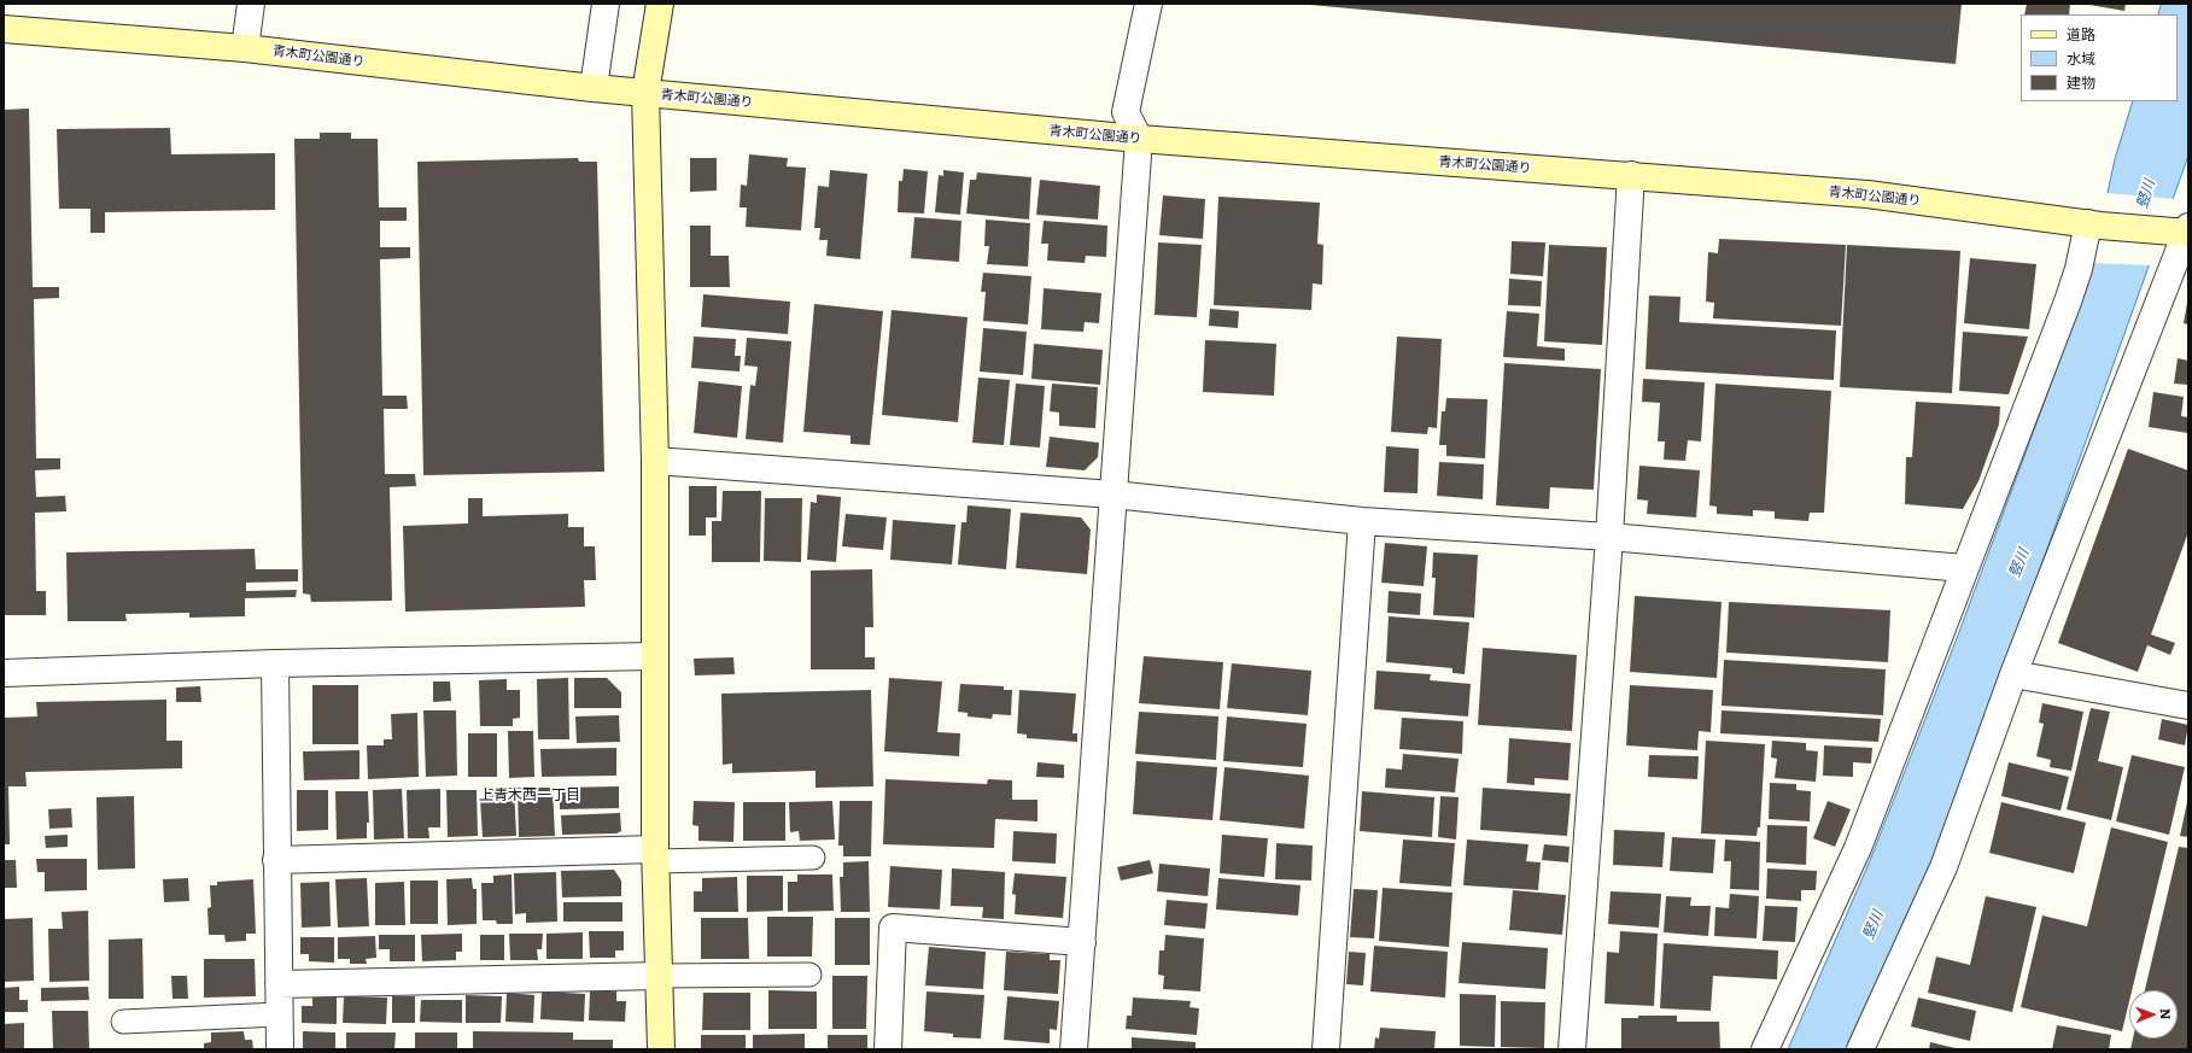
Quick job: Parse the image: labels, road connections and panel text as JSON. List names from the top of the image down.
{
  "streets": {
    "street": ["青木町公園通り"]
  },
  "districts": ["上青木西一丁目"],
  "water": ["竪川"],
  "legend": ["道路", "水域", "建物"],
  "north": "right"
}
